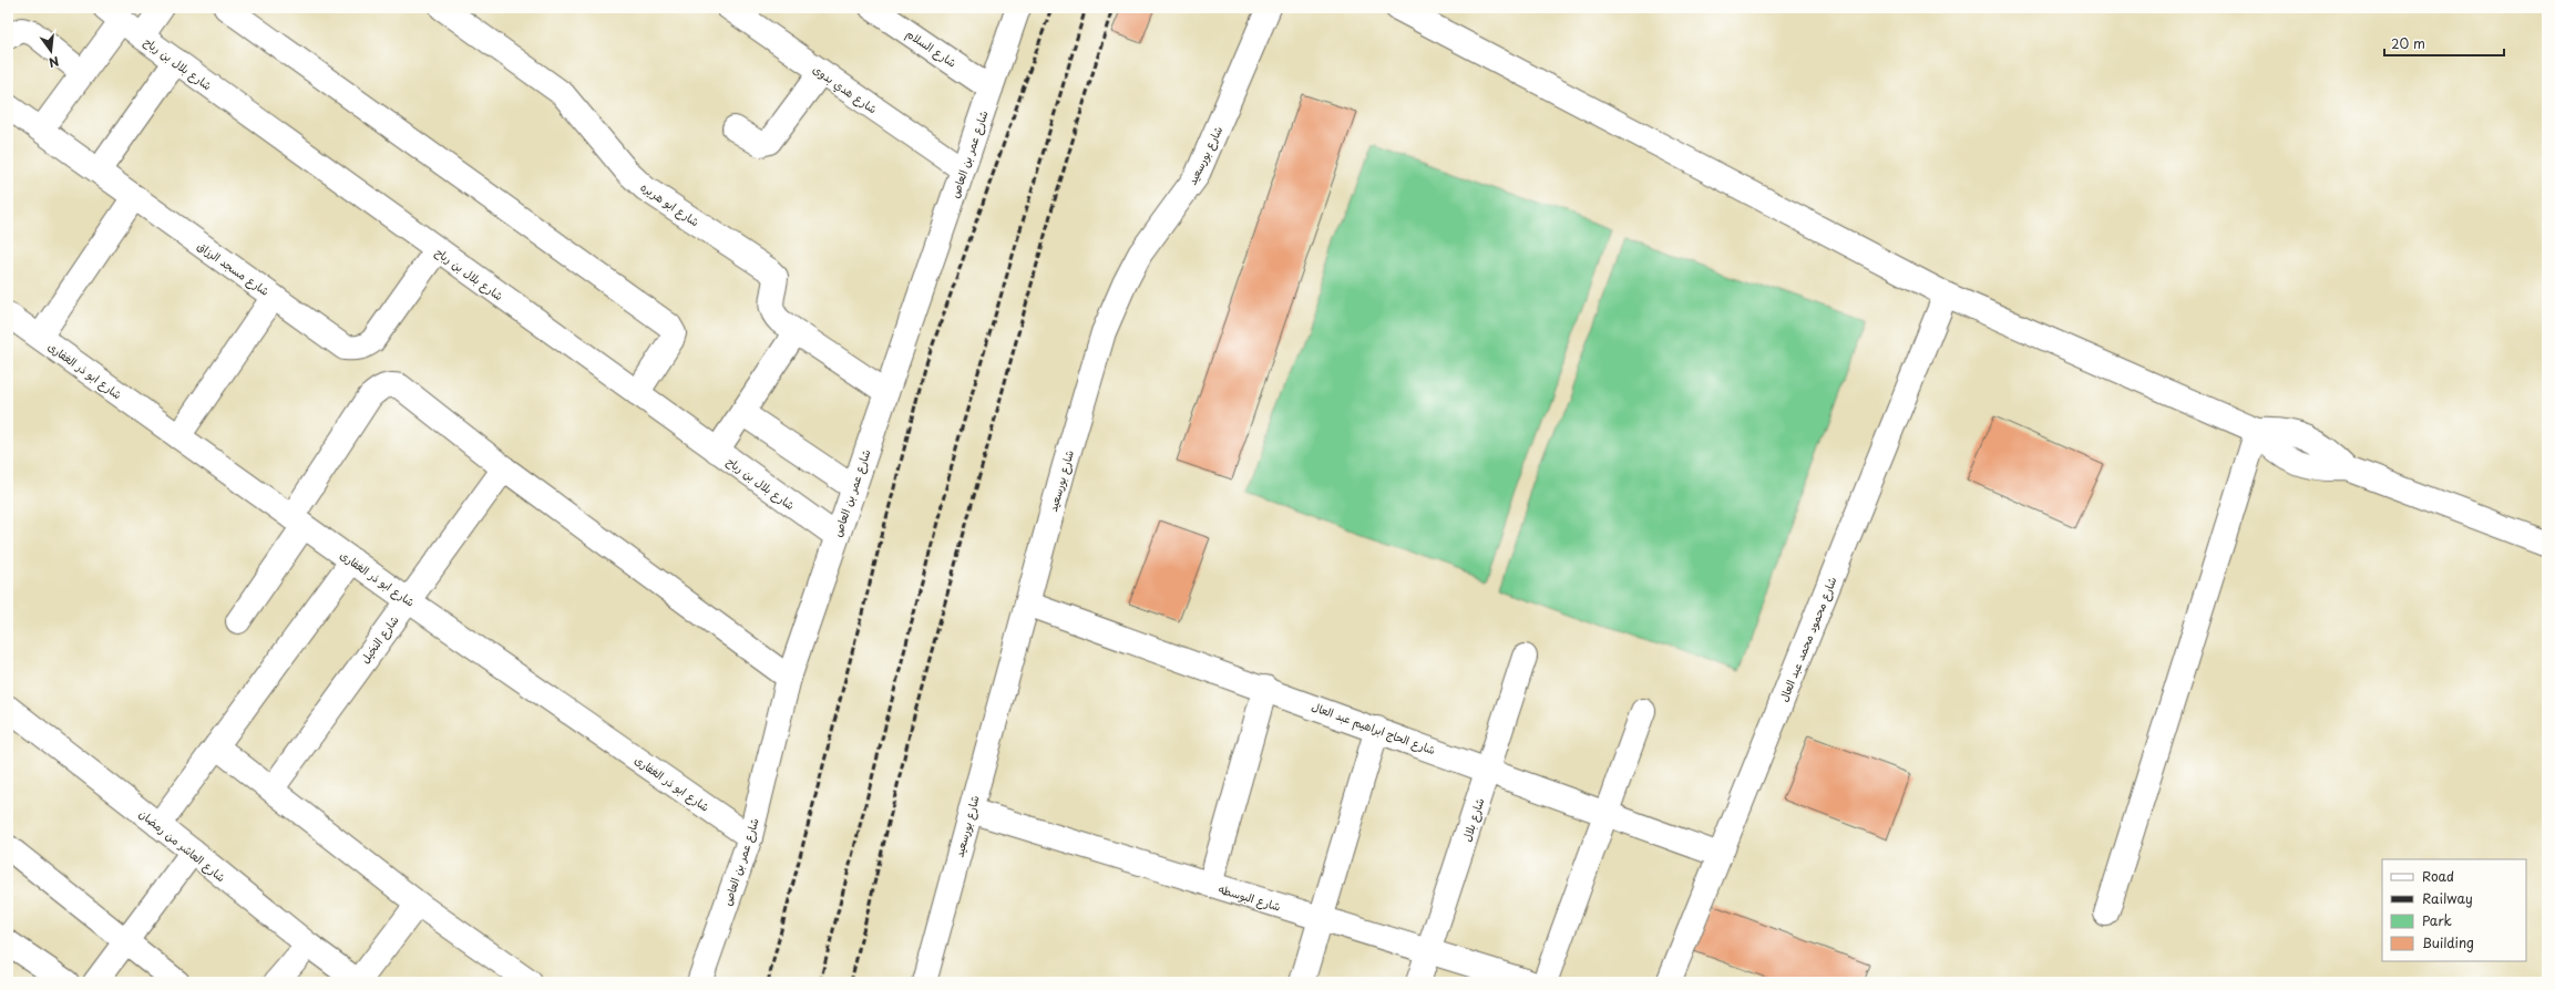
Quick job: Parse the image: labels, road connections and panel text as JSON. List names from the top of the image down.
{
  "streets": {
    "street": [
      "شارع السلام",
      "شارع بلال بن رباح",
      "شارع هدي بدوى",
      "شارع عمر بن العاص",
      "شارع بورسعيد",
      "شارع ابو هريره",
      "شارع مسجد الرزاق",
      "شارع ابو ذر الغفارى",
      "شارع النخيل",
      "شارع محمود محمد عبد العال",
      "شارع الحاج ابراهيم عبد العال",
      "شارع بلال",
      "شارع العاشر من رمضان",
      "شارع البوسطه"
    ]
  },
  "crossings": [
    ["شارع السلام", "شارع عمر بن العاص"],
    ["شارع بلال بن رباح", "شارع عمر بن العاص"],
    ["شارع بلال بن رباح", "شارع مسجد الرزاق"],
    ["شارع هدي بدوى", "شارع عمر بن العاص"],
    ["شارع عمر بن العاص", "شارع ابو هريره"],
    ["شارع عمر بن العاص", "شارع ابو ذر الغفارى"],
    ["شارع بورسعيد", "شارع الحاج ابراهيم عبد العال"],
    ["شارع بورسعيد", "شارع البوسطه"],
    ["شارع ابو ذر الغفارى", "شارع النخيل"],
    ["شارع محمود محمد عبد العال", "شارع الحاج ابراهيم عبد العال"],
    ["شارع الحاج ابراهيم عبد العال", "شارع بلال"],
    ["شارع بلال", "شارع البوسطه"]
  ],
  "legend": [
    "Road",
    "Railway",
    "Park",
    "Building"
  ],
  "scale_bar": "20 m",
  "north": "bottom"
}
